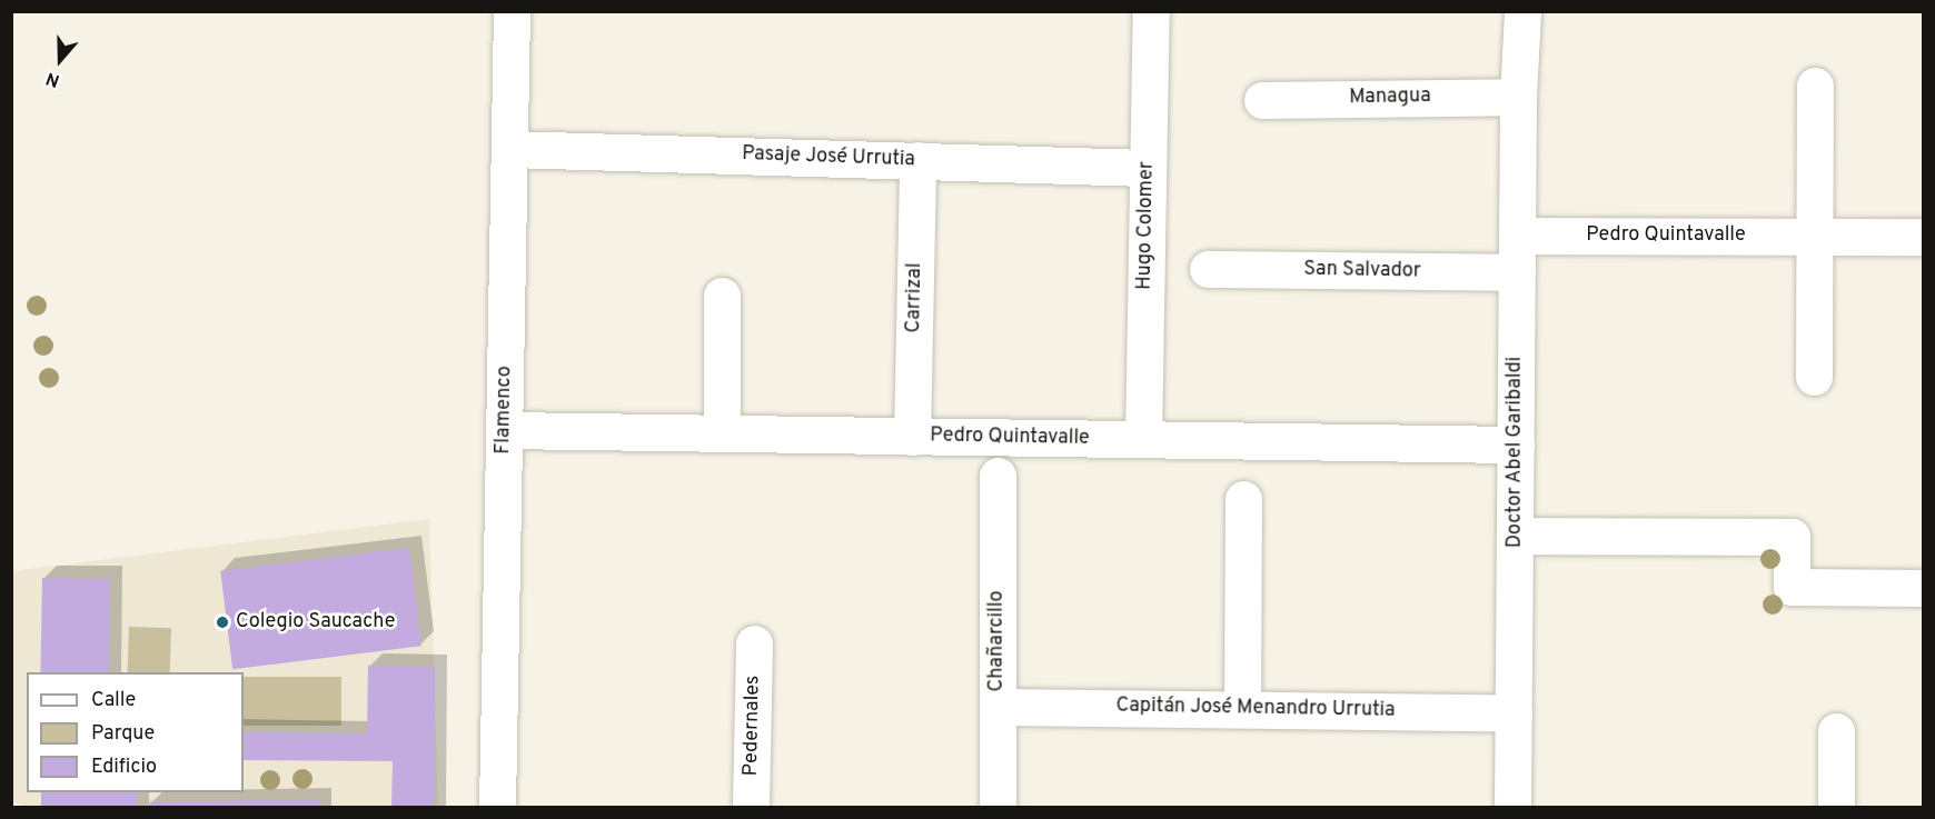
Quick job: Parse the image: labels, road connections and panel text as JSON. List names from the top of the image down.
{
  "streets": {
    "street": [
      "Managua",
      "Pasaje José Urrutia",
      "Hugo Colomer",
      "Pedro Quintavalle",
      "San Salvador",
      "Carrizal",
      "Flamenco",
      "Doctor Abel Garibaldi",
      "Chañarcillo",
      "Capitán José Menandro Urrutia",
      "Pedernales"
    ]
  },
  "crossings": [
    ["Managua", "Doctor Abel Garibaldi"],
    ["Pasaje José Urrutia", "Hugo Colomer"],
    ["Pasaje José Urrutia", "Carrizal"],
    ["Pasaje José Urrutia", "Flamenco"],
    ["Hugo Colomer", "Pedro Quintavalle"],
    ["Pedro Quintavalle", "Carrizal"],
    ["Pedro Quintavalle", "Flamenco"],
    ["Pedro Quintavalle", "Doctor Abel Garibaldi"],
    ["San Salvador", "Doctor Abel Garibaldi"],
    ["Doctor Abel Garibaldi", "Capitán José Menandro Urrutia"],
    ["Chañarcillo", "Capitán José Menandro Urrutia"]
  ],
  "places": ["Colegio Saucache"],
  "legend": ["Calle", "Parque", "Edificio"],
  "north": "bottom"
}
